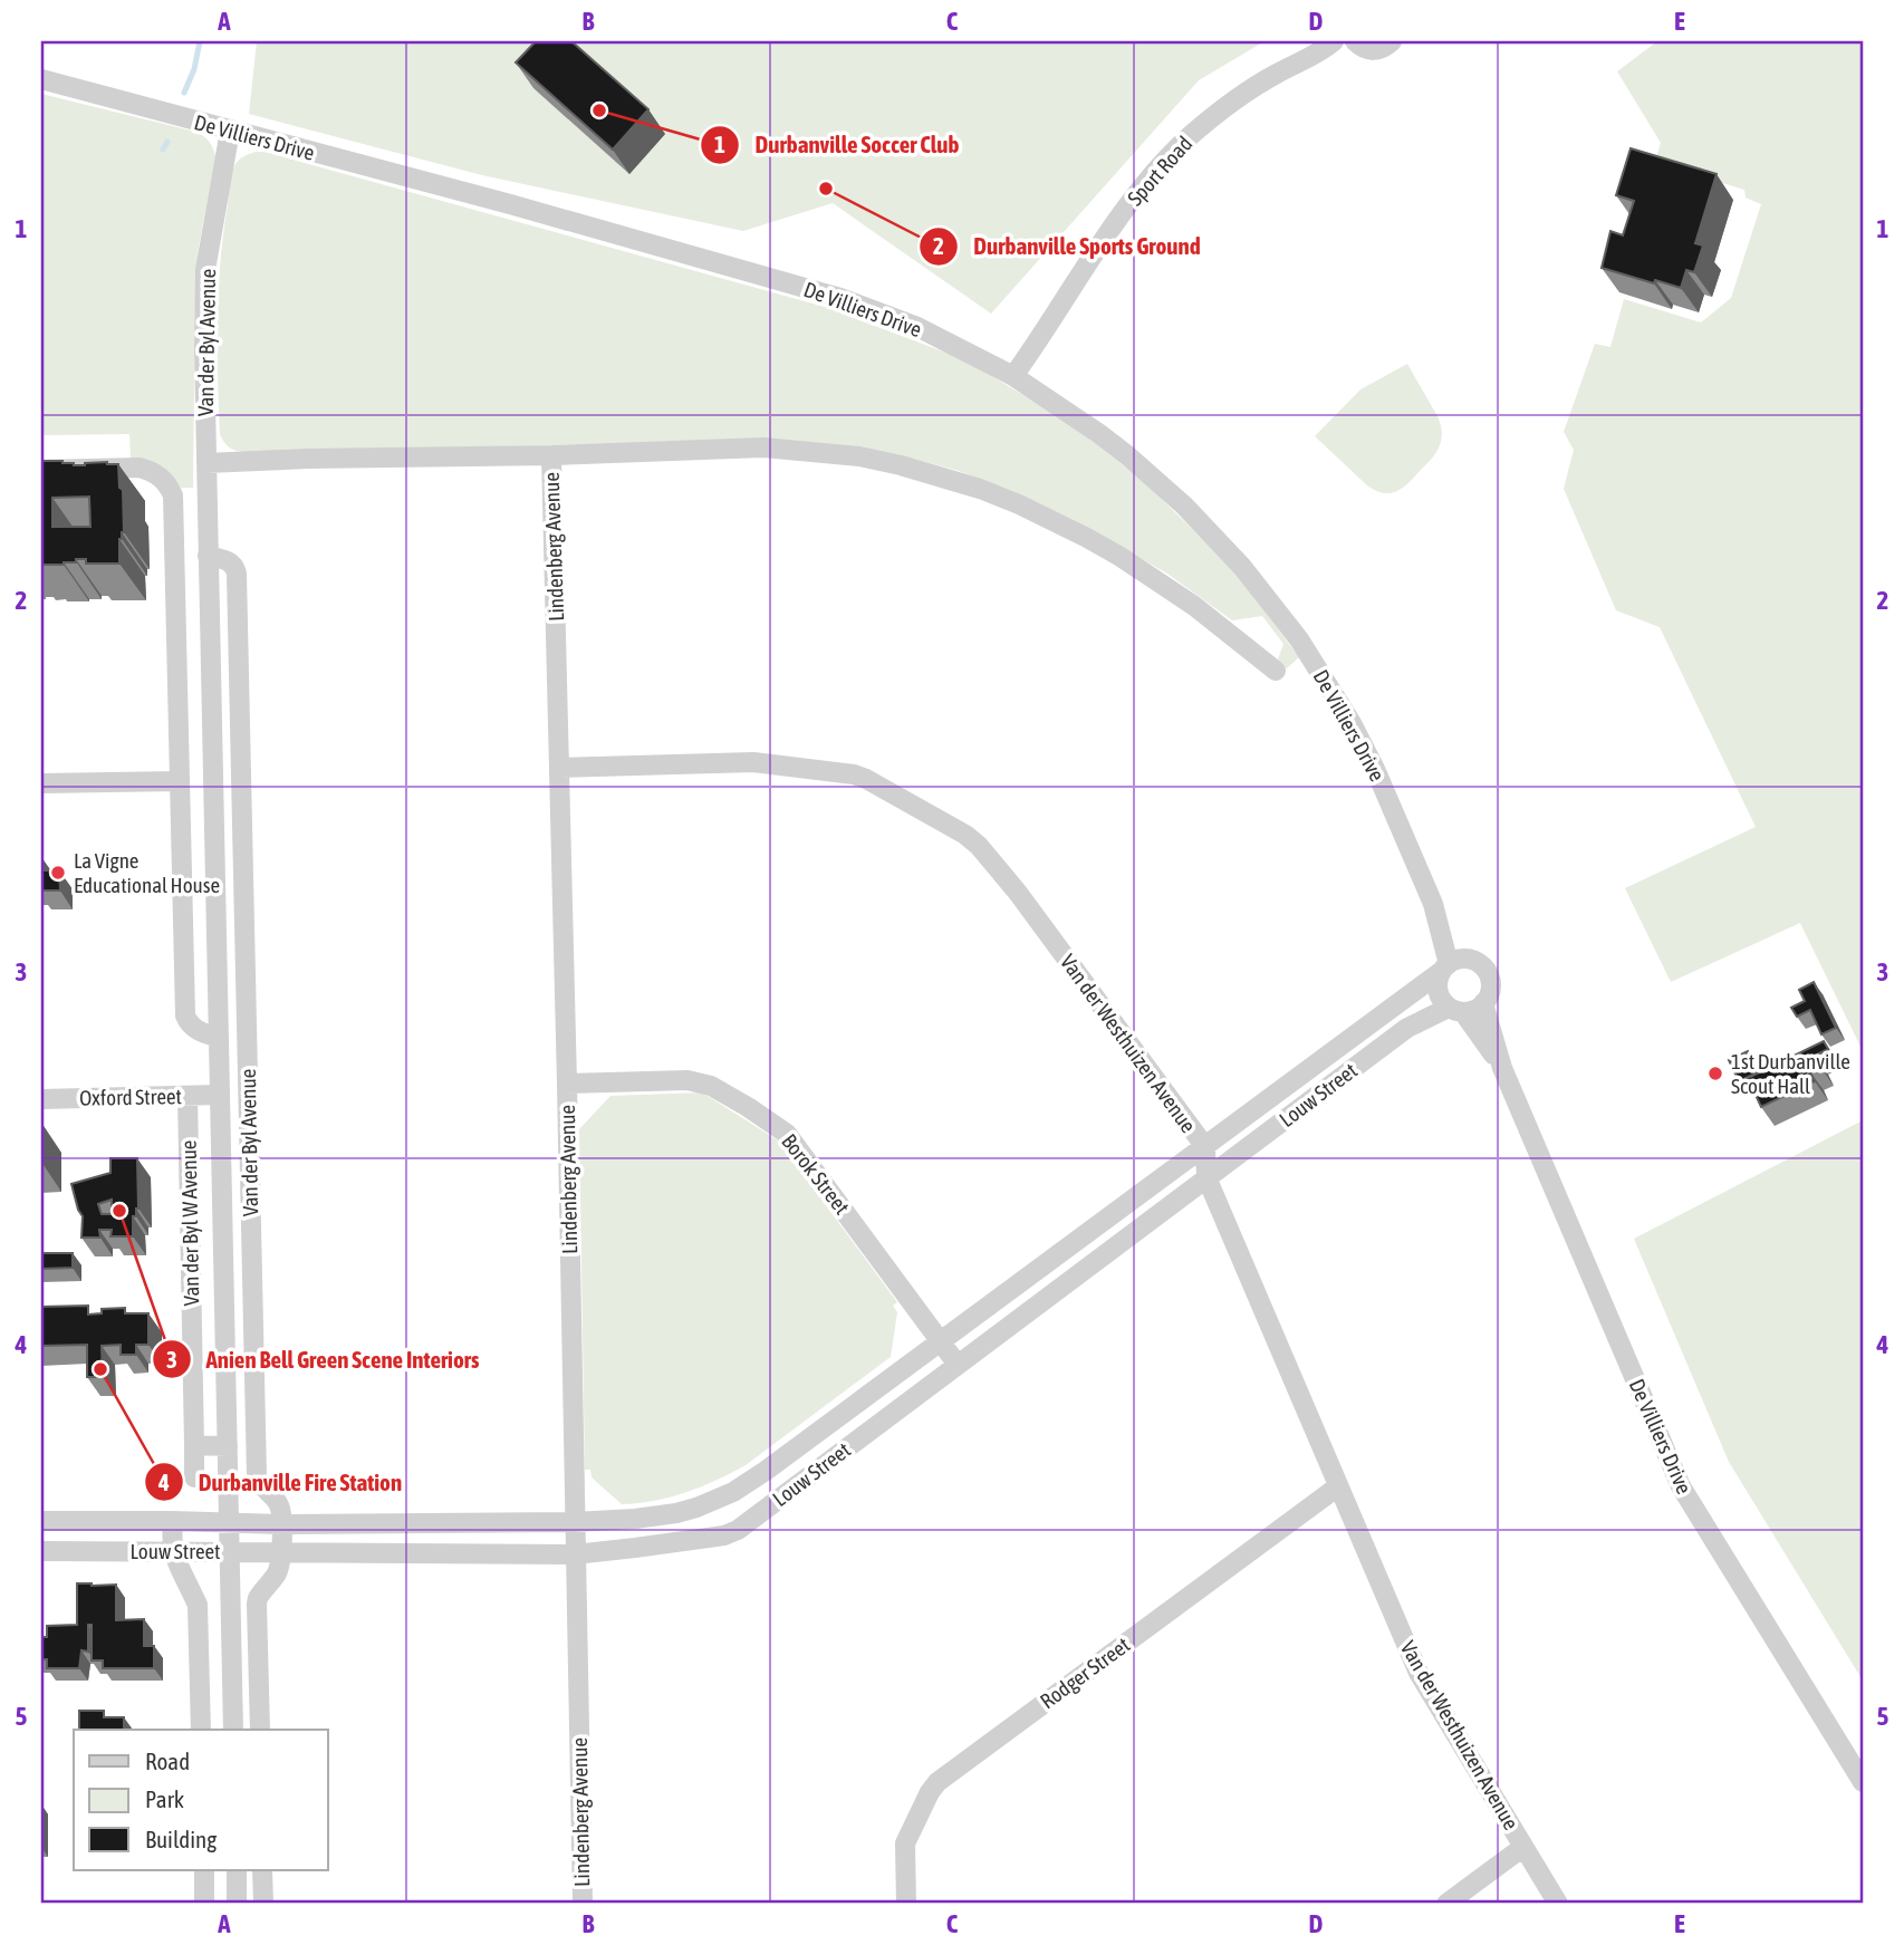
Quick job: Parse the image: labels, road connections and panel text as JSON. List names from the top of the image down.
{
  "streets": {
    "street": [
      "De Villiers Drive",
      "Sport Road",
      "Van der Byl Avenue",
      "Lindenberg Avenue",
      "Van der Westhuizen Avenue",
      "Louw Street",
      "Oxford Street",
      "Borok Street",
      "Van der Byl W Avenue",
      "Rodger Street"
    ]
  },
  "crossings": [
    ["De Villiers Drive", "Sport Road"],
    ["De Villiers Drive", "Van der Byl Avenue"],
    ["De Villiers Drive", "Louw Street"],
    ["Van der Byl Avenue", "Louw Street"],
    ["Van der Byl Avenue", "Oxford Street"],
    ["Lindenberg Avenue", "Van der Westhuizen Avenue"],
    ["Lindenberg Avenue", "Louw Street"],
    ["Lindenberg Avenue", "Borok Street"],
    ["Van der Westhuizen Avenue", "Louw Street"],
    ["Van der Westhuizen Avenue", "Rodger Street"],
    ["Louw Street", "Borok Street"],
    ["Oxford Street", "Van der Byl W Avenue"]
  ],
  "places": [
    "Durbanville Soccer Club",
    "Durbanville Sports Ground",
    "La Vigne Educational House",
    "1st Durbanville Scout Hall",
    "Anien Bell Green Scene Interiors",
    "Durbanville Fire Station"
  ],
  "legend": ["Road", "Park", "Building"],
  "grid": {
    "columns": [
      "A",
      "B",
      "C",
      "D",
      "E"
    ],
    "rows": [
      "1",
      "2",
      "3",
      "4",
      "5"
    ]
  }
}
